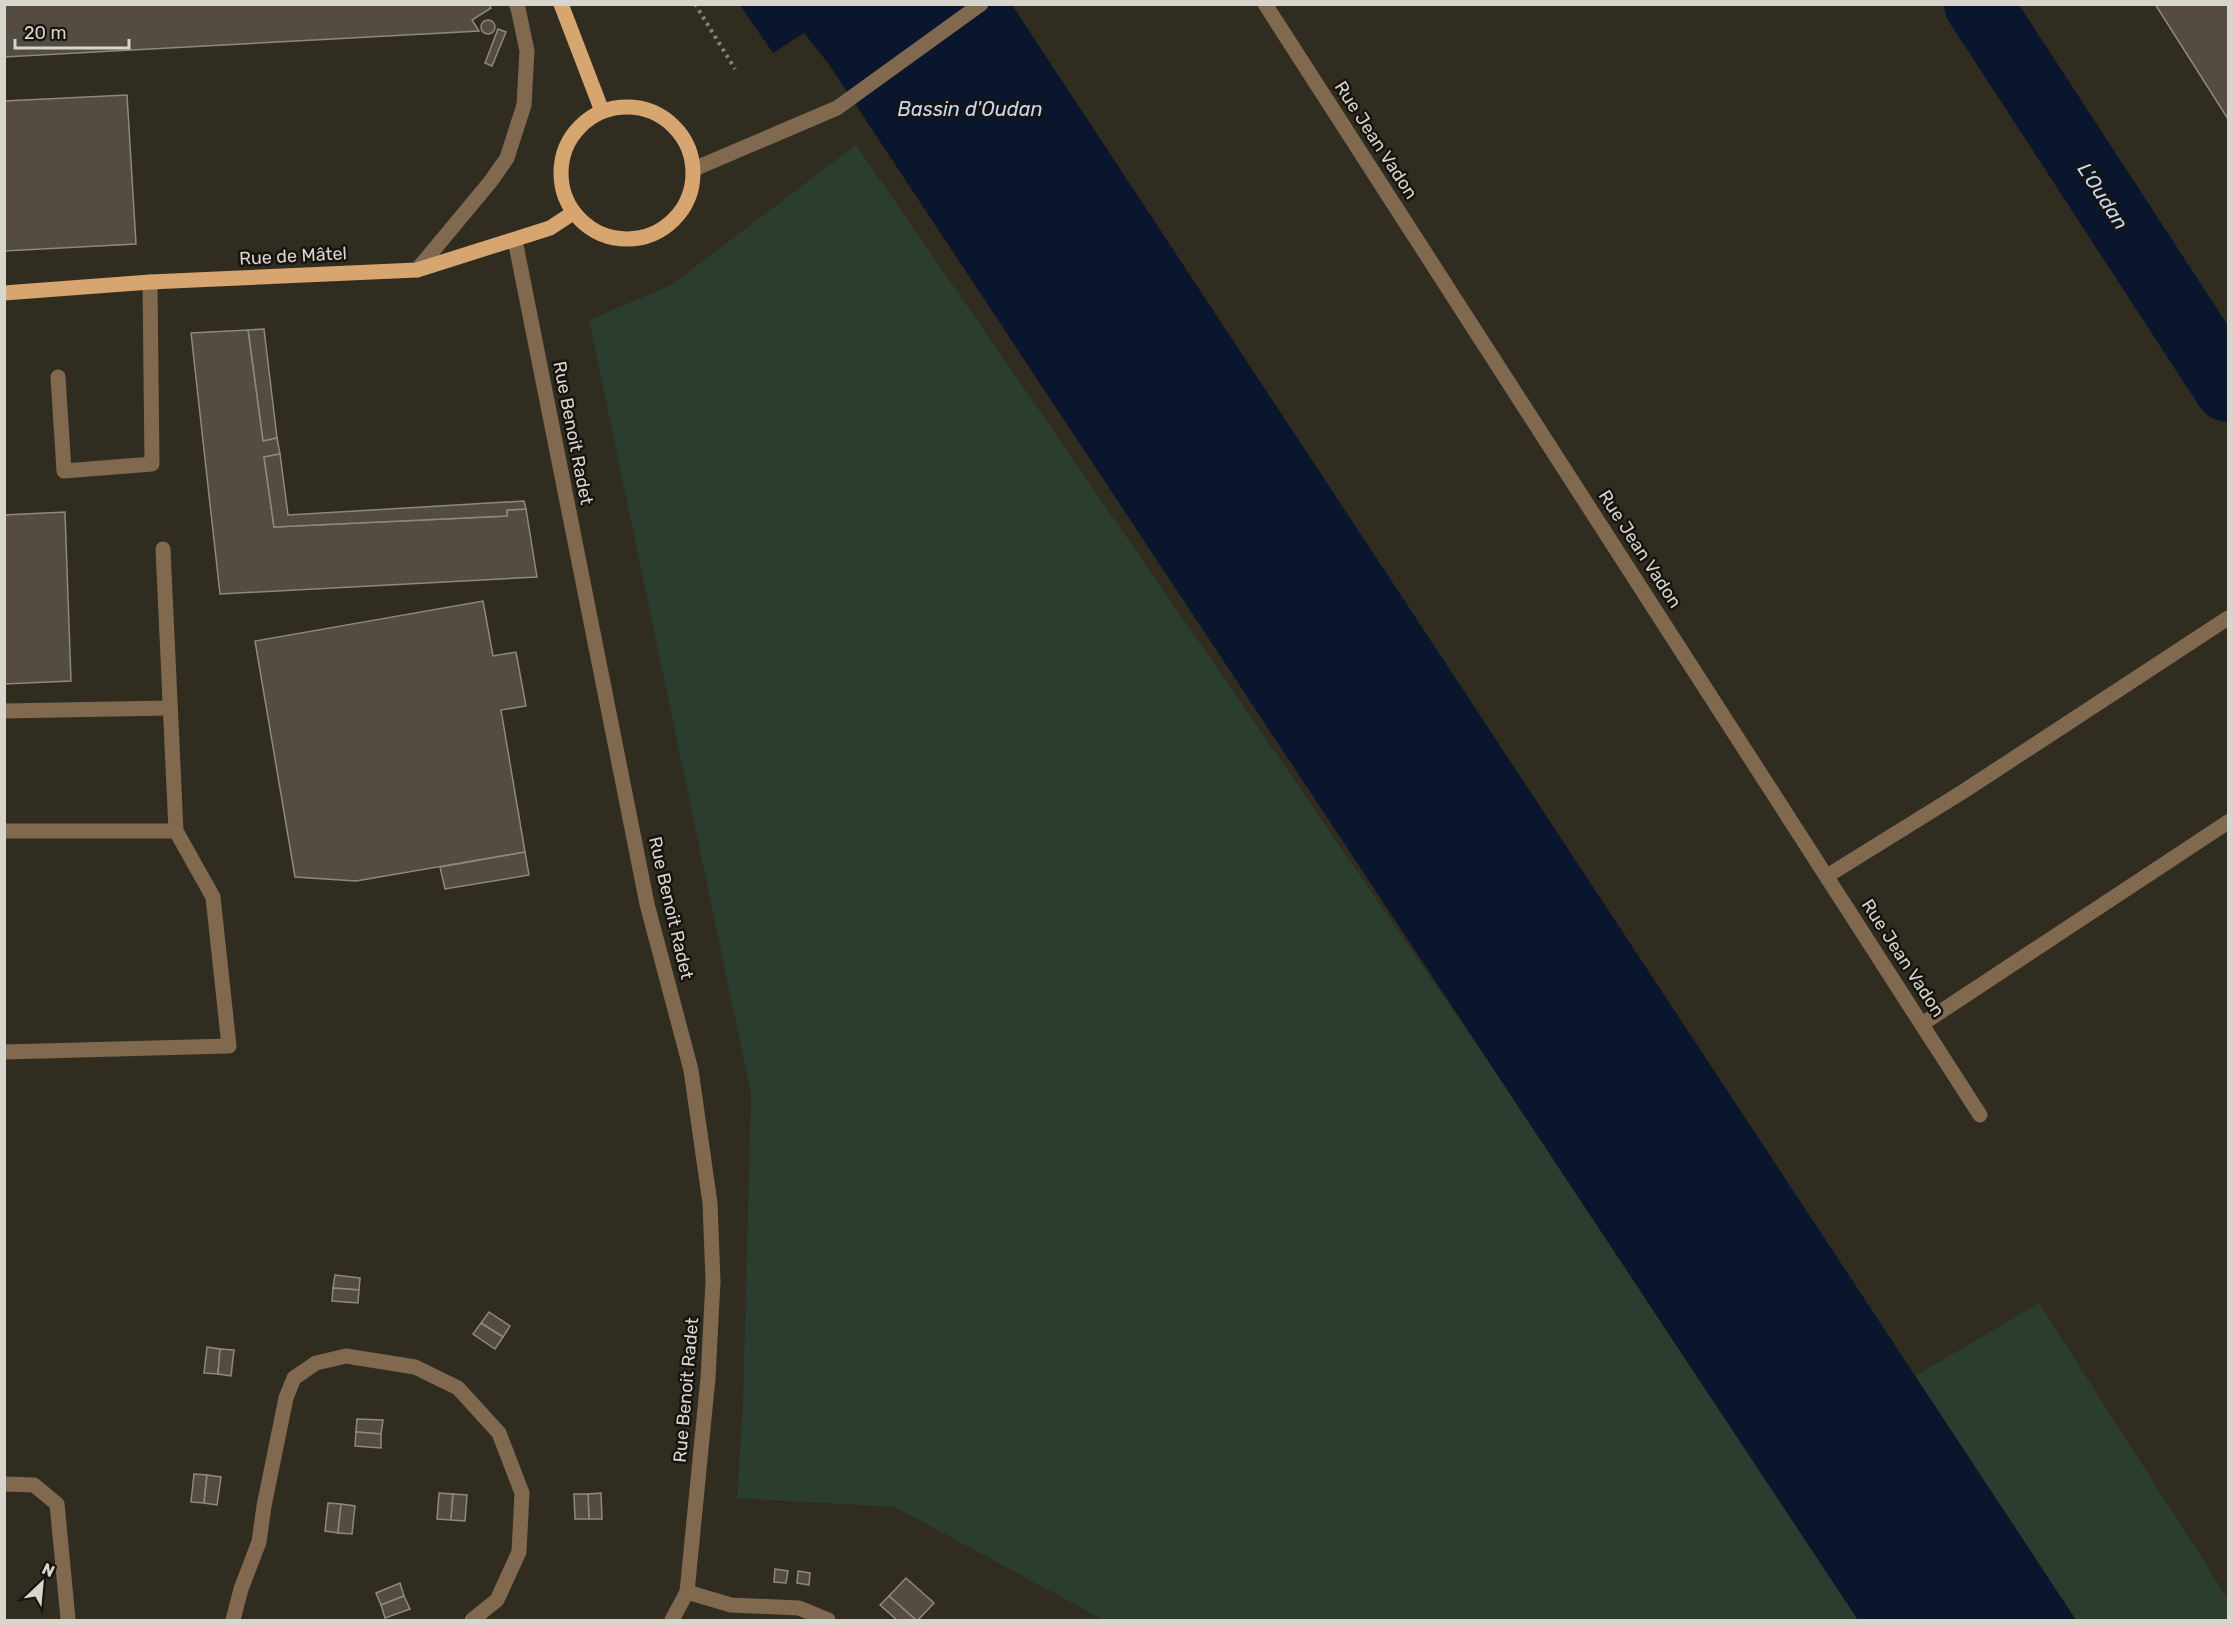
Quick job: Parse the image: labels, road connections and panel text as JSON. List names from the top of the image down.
{
  "streets": {
    "main road": ["Rue de Mâtel"],
    "street": ["Rue Jean Vadon", "Rue Benoit Radet"]
  },
  "crossings": [
    ["Rue de Mâtel", "Rue Benoit Radet"]
  ],
  "water": ["Bassin d'Oudan", "L'Oudan"],
  "scale_bar": "20 m",
  "north": "top right"
}
